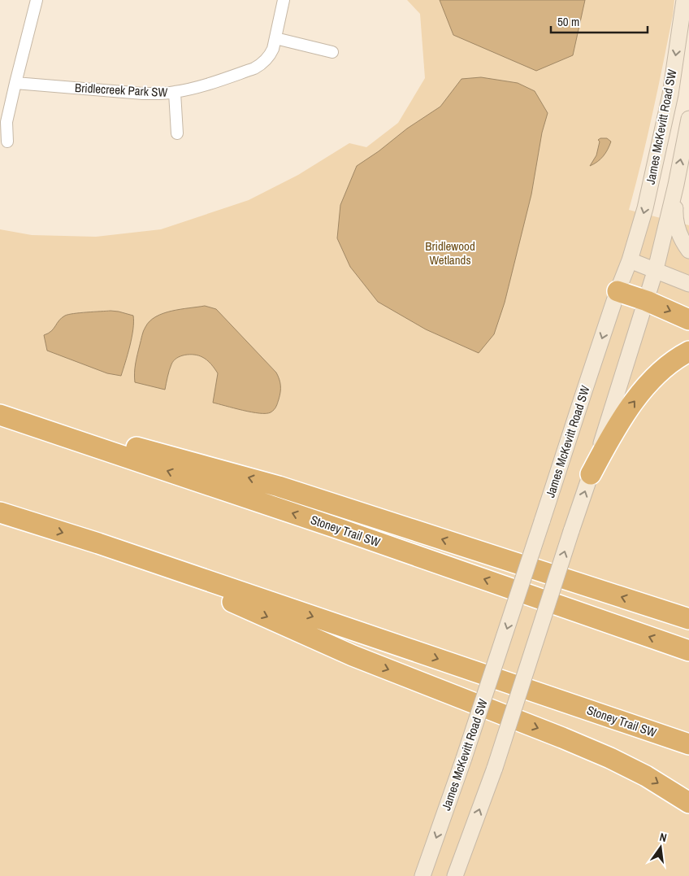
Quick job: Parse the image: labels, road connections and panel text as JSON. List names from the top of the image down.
{
  "streets": {
    "highway": ["Stoney Trail SW"],
    "main road": ["James McKevitt Road SW"],
    "street": ["Bridlecreek Park SW"]
  },
  "parks": ["Bridlewood Wetlands"],
  "scale_bar": "50 m",
  "north": "top"
}
